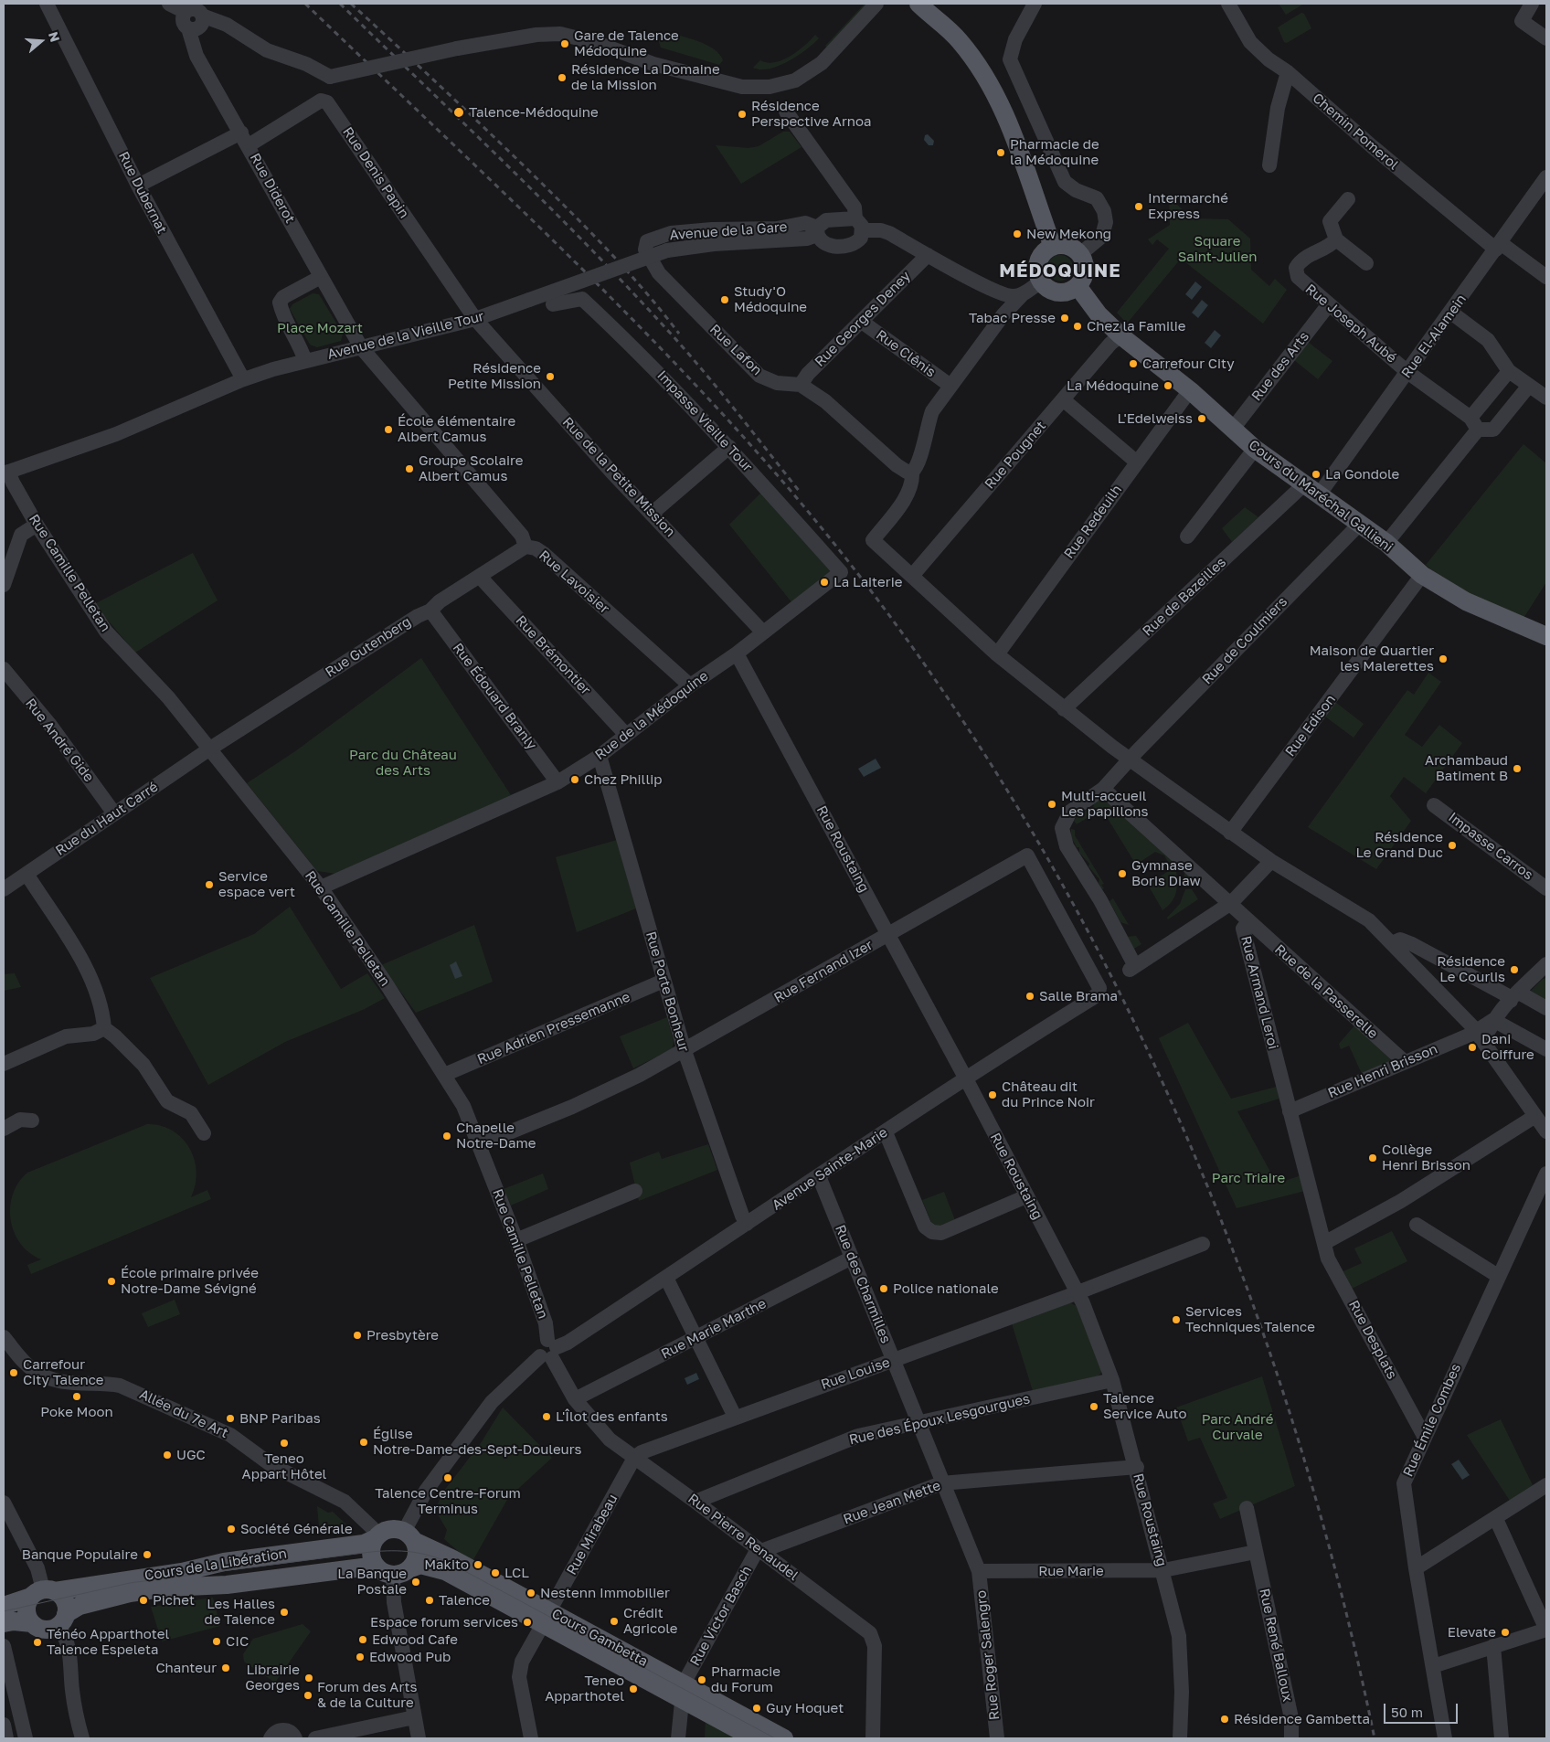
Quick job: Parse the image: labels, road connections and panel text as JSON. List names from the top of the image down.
{
  "streets": {
    "main road": ["Cours du Maréchal Gallieni", "Cours de la Libération", "Cours Gambetta"],
    "street": [
      "Chemin Pomerol",
      "Rue Denis Papin",
      "Rue Diderot",
      "Rue Dubernat",
      "Avenue de la Gare",
      "Rue Georges Deney",
      "Rue Joseph Aubé",
      "Avenue de la Vieille Tour",
      "Rue El-Alamein",
      "Rue Lafon",
      "Rue Clênis",
      "Rue des Arts",
      "Impasse Vieille Tour",
      "Rue Pougnet",
      "Rue de la Petite Mission",
      "Rue Redeuilh",
      "Rue Camille Pelletan",
      "Rue Lavoisier",
      "Rue de Bazeilles",
      "Rue de Coulmiers",
      "Rue Gutenberg",
      "Rue Brémontier",
      "Rue Édouard Branly",
      "Rue de la Médoquine",
      "Rue Edison",
      "Rue André Gide",
      "Rue du Haut Carré",
      "Impasse Carros",
      "Rue Roustaing",
      "Rue Fernand Izer",
      "Rue Porte Bonheur",
      "Rue de la Passerelle",
      "Rue Armand Leroi",
      "Rue Adrien Pressemanne",
      "Rue Henri Brisson",
      "Avenue Sainte-Marie",
      "Rue des Charmilles",
      "Rue Marie Marthe",
      "Rue Desplats",
      "Rue Louise",
      "Allée du 7e Art",
      "Rue des Époux Lesgourgues",
      "Rue Émile Combes",
      "Rue Jean Mette",
      "Rue Mirabeau",
      "Rue Pierre Renaudel",
      "Rue Marie",
      "Rue Victor Basch",
      "Rue René Balloux",
      "Rue Roger Salengro"
    ]
  },
  "crossings": [
    ["Chemin Pomerol", "Rue El-Alamein"],
    ["Rue Denis Papin", "Rue Diderot"],
    ["Rue Denis Papin", "Rue Dubernat"],
    ["Rue Denis Papin", "Avenue de la Vieille Tour"],
    ["Rue Denis Papin", "Rue de la Petite Mission"],
    ["Rue Diderot", "Avenue de la Vieille Tour"],
    ["Rue Diderot", "Rue Lavoisier"],
    ["Rue Dubernat", "Avenue de la Vieille Tour"],
    ["Avenue de la Gare", "Avenue de la Vieille Tour"],
    ["Avenue de la Gare", "Rue Lafon"],
    ["Rue Georges Deney", "Rue Lafon"],
    ["Rue Georges Deney", "Rue Clênis"],
    ["Rue Joseph Aubé", "Rue El-Alamein"],
    ["Rue Joseph Aubé", "Rue des Arts"],
    ["Avenue de la Vieille Tour", "Rue de la Petite Mission"],
    ["Avenue de la Vieille Tour", "Rue Camille Pelletan"],
    ["Avenue de la Vieille Tour", "Rue Lavoisier"],
    ["Rue El-Alamein", "Cours du Maréchal Gallieni"],
    ["Rue El-Alamein", "Rue de Bazeilles"],
    ["Rue des Arts", "Cours du Maréchal Gallieni"],
    ["Impasse Vieille Tour", "Rue de la Médoquine"],
    ["Rue Pougnet", "Cours du Maréchal Gallieni"],
    ["Rue de la Petite Mission", "Rue de la Médoquine"],
    ["Cours du Maréchal Gallieni", "Rue Redeuilh"],
    ["Cours du Maréchal Gallieni", "Rue de Bazeilles"],
    ["Cours du Maréchal Gallieni", "Rue de Coulmiers"],
    ["Cours du Maréchal Gallieni", "Rue Edison"],
    ["Rue Camille Pelletan", "Rue Gutenberg"],
    ["Rue Camille Pelletan", "Rue de la Médoquine"],
    ["Rue Camille Pelletan", "Rue du Haut Carré"],
    ["Rue Camille Pelletan", "Rue Fernand Izer"],
    ["Rue Camille Pelletan", "Rue Adrien Pressemanne"],
    ["Rue Camille Pelletan", "Avenue Sainte-Marie"],
    ["Rue Camille Pelletan", "Rue Pierre Renaudel"],
    ["Rue Lavoisier", "Rue Gutenberg"],
    ["Rue Lavoisier", "Rue de la Médoquine"],
    ["Rue Gutenberg", "Rue Brémontier"],
    ["Rue Gutenberg", "Rue Édouard Branly"],
    ["Rue Gutenberg", "Rue du Haut Carré"],
    ["Rue Brémontier", "Rue de la Médoquine"],
    ["Rue Édouard Branly", "Rue de la Médoquine"],
    ["Rue de la Médoquine", "Rue Roustaing"],
    ["Rue de la Médoquine", "Rue Porte Bonheur"],
    ["Rue André Gide", "Rue du Haut Carré"],
    ["Rue Roustaing", "Rue Fernand Izer"],
    ["Rue Roustaing", "Avenue Sainte-Marie"],
    ["Rue Roustaing", "Rue Louise"],
    ["Rue Roustaing", "Rue des Époux Lesgourgues"],
    ["Rue Roustaing", "Rue Jean Mette"],
    ["Rue Roustaing", "Rue Marie"],
    ["Rue Fernand Izer", "Rue Porte Bonheur"],
    ["Rue Fernand Izer", "Avenue Sainte-Marie"],
    ["Rue Porte Bonheur", "Rue Adrien Pressemanne"],
    ["Rue Porte Bonheur", "Avenue Sainte-Marie"],
    ["Rue de la Passerelle", "Rue Armand Leroi"],
    ["Rue de la Passerelle", "Rue Henri Brisson"],
    ["Rue Armand Leroi", "Rue Henri Brisson"],
    ["Rue Armand Leroi", "Rue Desplats"],
    ["Avenue Sainte-Marie", "Rue des Charmilles"],
    ["Avenue Sainte-Marie", "Rue Pierre Renaudel"],
    ["Rue des Charmilles", "Rue Marie Marthe"],
    ["Rue des Charmilles", "Rue Louise"],
    ["Rue des Charmilles", "Rue des Époux Lesgourgues"],
    ["Rue des Charmilles", "Rue Jean Mette"],
    ["Rue des Charmilles", "Rue Marie"],
    ["Rue des Charmilles", "Rue Roger Salengro"],
    ["Rue Marie Marthe", "Rue Pierre Renaudel"],
    ["Rue Desplats", "Rue Émile Combes"],
    ["Rue Louise", "Rue Mirabeau"],
    ["Rue Louise", "Rue Pierre Renaudel"],
    ["Allée du 7e Art", "Cours de la Libération"],
    ["Allée du 7e Art", "Cours Gambetta"],
    ["Rue des Époux Lesgourgues", "Rue Pierre Renaudel"],
    ["Rue Jean Mette", "Rue Pierre Renaudel"],
    ["Rue Jean Mette", "Rue Victor Basch"],
    ["Rue Mirabeau", "Rue Pierre Renaudel"],
    ["Rue Mirabeau", "Cours Gambetta"],
    ["Rue Pierre Renaudel", "Rue Victor Basch"],
    ["Cours de la Libération", "Cours Gambetta"],
    ["Rue Marie", "Rue Roger Salengro"],
    ["Rue Victor Basch", "Cours Gambetta"]
  ],
  "districts": ["MÉDOQUINE"],
  "parks": [
    "Square Saint-Julien",
    "Place Mozart",
    "Parc du Château des Arts",
    "Parc Triaire",
    "Parc André Curvale"
  ],
  "places": [
    "Gare de Talence Médoquine",
    "Résidence La Domaine de la Mission",
    "Talence-Médoquine",
    "Résidence Perspective Arnoa",
    "Pharmacie de la Médoquine",
    "Intermarché Express",
    "New Mekong",
    "Study'O Médoquine",
    "Tabac Presse",
    "Chez la Familie",
    "Carrefour City",
    "Résidence Petite Mission",
    "La Médoquine",
    "L'Edelweiss",
    "École élémentaire Albert Camus",
    "Groupe Scolaire Albert Camus",
    "La Gondole",
    "La Laiterie",
    "Maison de Quartier les Malerettes",
    "Archambaud Batiment B",
    "Chez Phillip",
    "Multi-accueil Les papillons",
    "Résidence Le Grand Duc",
    "Gymnase Boris Diaw",
    "Service espace vert",
    "Résidence Le Courlis",
    "Salle Brama",
    "Dani Coiffure",
    "Château dit du Prince Noir",
    "Chapelle Notre-Dame",
    "Collège Henri Brisson",
    "École primaire privée Notre-Dame Sévigné",
    "Police nationale",
    "Services Techniques Talence",
    "Presbytère",
    "Carrefour City Talence",
    "Poke Moon",
    "Talence Service Auto",
    "L'Îlot des enfants",
    "BNP Paribas",
    "Église Notre-Dame-des-Sept-Douleurs",
    "Teneo Appart Hôtel",
    "UGC",
    "Talence Centre-Forum Terminus",
    "Société Générale",
    "Banque Populaire",
    "Makito",
    "LCL",
    "La Banque Postale",
    "Nestenn Immobilier",
    "Pichet",
    "Talence",
    "Les Halles de Talence",
    "Crédit Agricole",
    "Espace forum services",
    "Elevate",
    "Edwood Cafe",
    "CIC",
    "Ténéo Apparthotel Talence Espeleta",
    "Edwood Pub",
    "Chanteur",
    "Librairie Georges",
    "Pharmacie du Forum",
    "Teneo Apparthotel",
    "Forum des Arts & de la Culture",
    "Guy Hoquet",
    "Résidence Gambetta"
  ],
  "scale_bar": "50 m",
  "north": "right"
}
